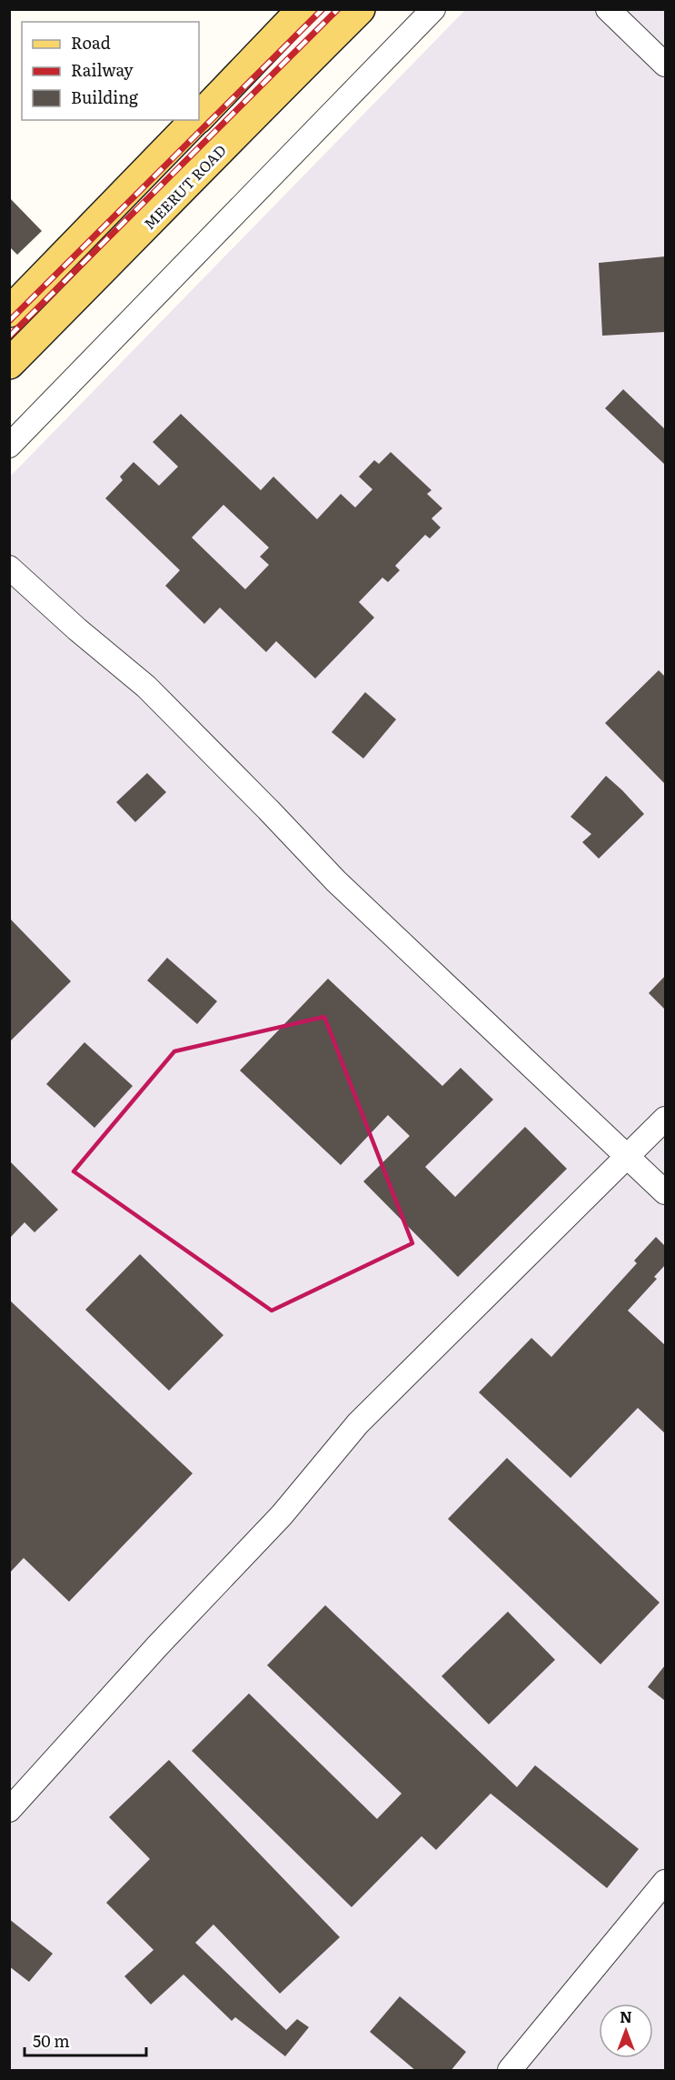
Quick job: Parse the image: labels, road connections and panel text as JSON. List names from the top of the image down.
{
  "streets": {
    "main road": ["MEERUT ROAD"]
  },
  "legend": ["Road", "Railway", "Building"],
  "scale_bar": "50 m",
  "north": "top"
}
